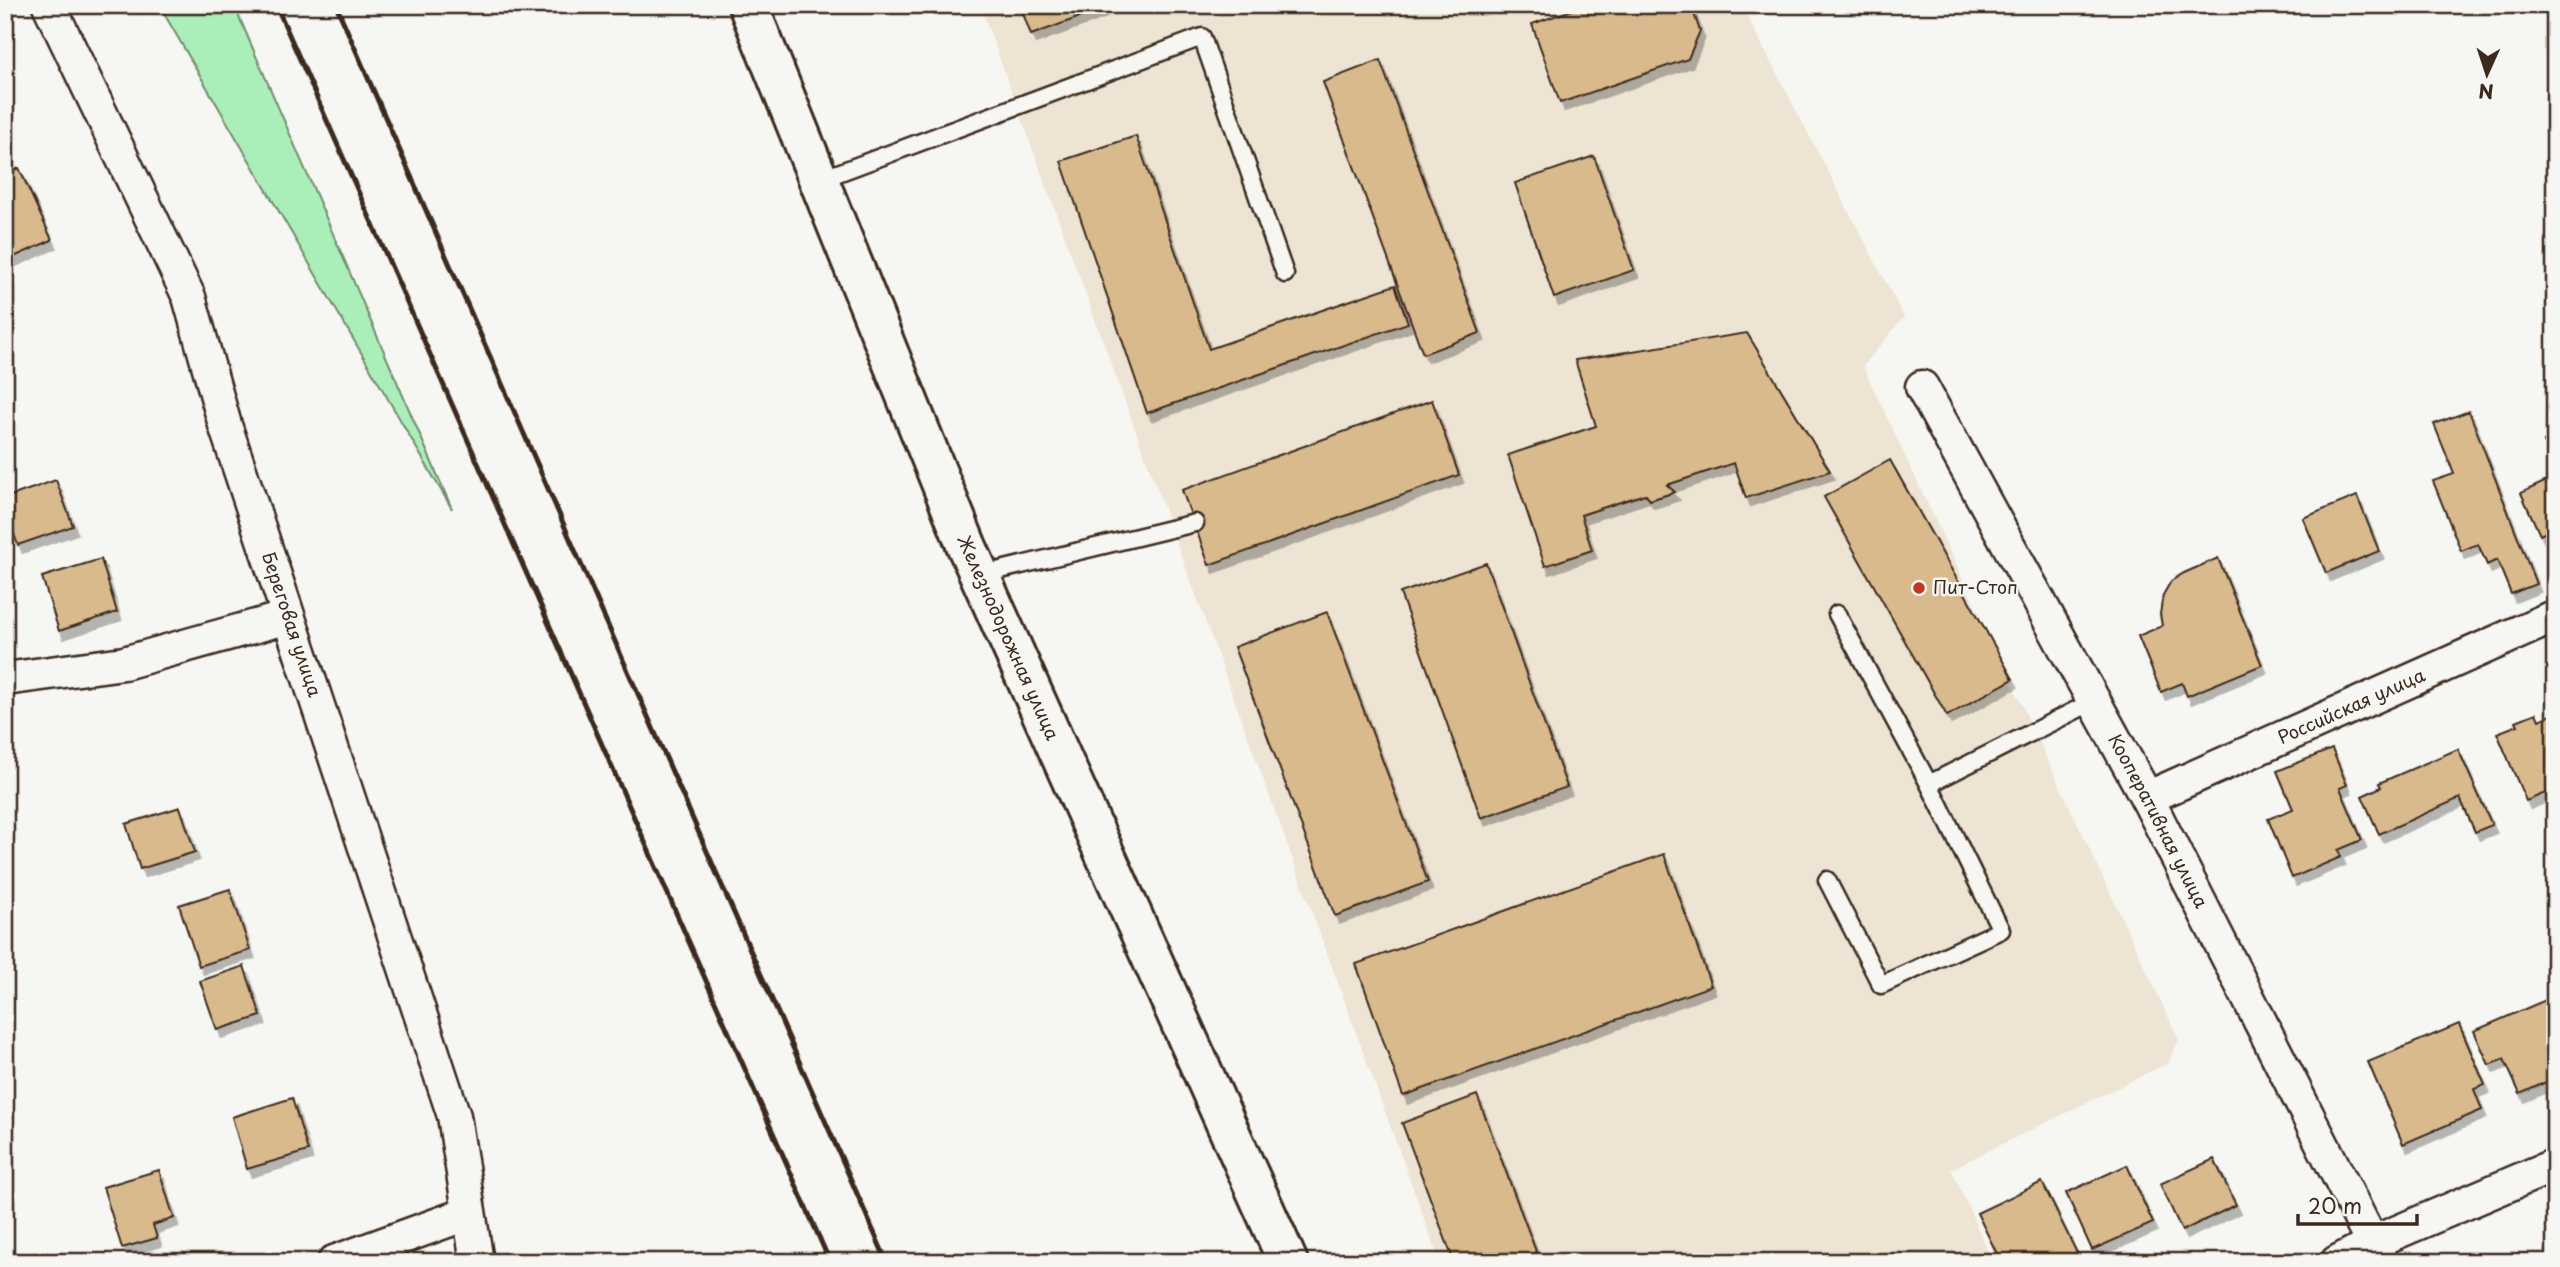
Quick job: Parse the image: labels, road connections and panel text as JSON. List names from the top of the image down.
{
  "streets": {
    "main road": ["Железнодорожная улица"],
    "street": ["Береговая улица", "Российская улица", "Кооперативная улица"]
  },
  "crossings": [
    ["Российская улица", "Кооперативная улица"]
  ],
  "places": ["Пит-Стоп"],
  "scale_bar": "20 m",
  "north": "bottom"
}
